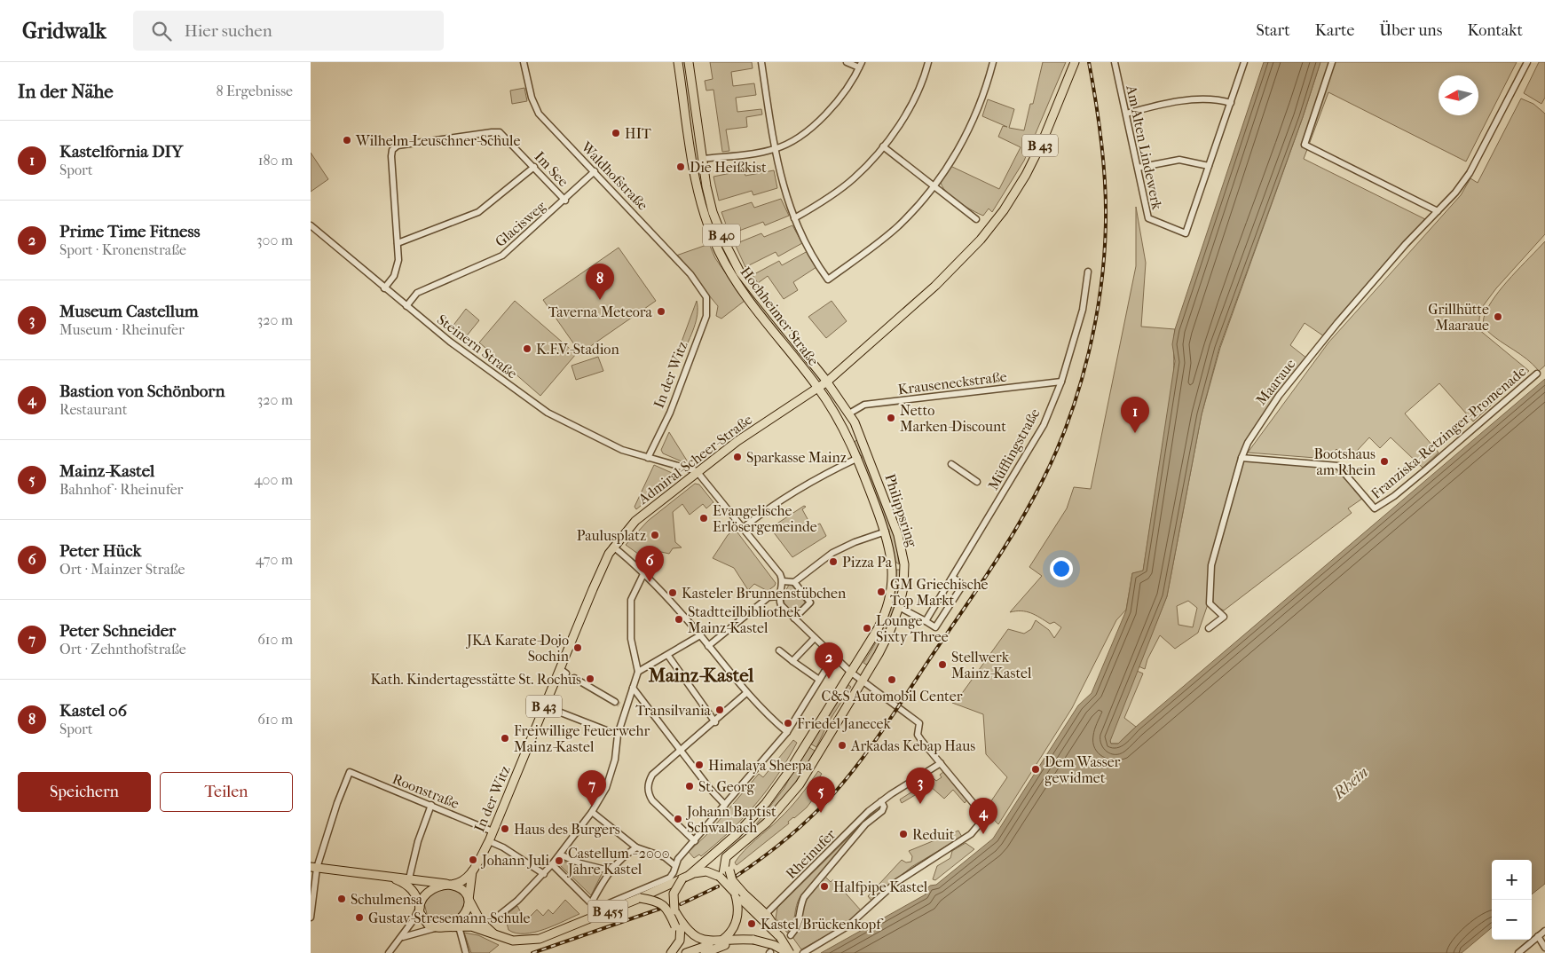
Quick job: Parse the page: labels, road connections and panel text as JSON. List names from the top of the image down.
{
  "streets": {
    "main road": [
      "B 43",
      "B 40",
      "Hochheimer Straße",
      "In der Witz",
      "Admiral-Scheer-Straße",
      "Philippsring",
      "B 455"
    ],
    "street": [
      "Am Alten Lindewerk",
      "Im See",
      "Waldhofstraße",
      "Glacisweg",
      "Steinern Straße",
      "Maaraue",
      "Krauseneckstraße",
      "Franziska-Retzinger-Promenade",
      "Müfflingstraße",
      "Roonstraße",
      "Rheinufer"
    ]
  },
  "crossings": [
    ["B 43", "Hochheimer Straße"],
    ["B 43", "Admiral-Scheer-Straße"],
    ["B 43", "Philippsring"],
    ["Im See", "Glacisweg"],
    ["Waldhofstraße", "Glacisweg"],
    ["Waldhofstraße", "In der Witz"],
    ["Glacisweg", "Steinern Straße"],
    ["B 40", "Philippsring"],
    ["B 40", "B 455"],
    ["Hochheimer Straße", "Admiral-Scheer-Straße"],
    ["Hochheimer Straße", "Philippsring"],
    ["Steinern Straße", "In der Witz"],
    ["Steinern Straße", "Admiral-Scheer-Straße"],
    ["In der Witz", "Admiral-Scheer-Straße"],
    ["In der Witz", "Roonstraße"],
    ["In der Witz", "B 455"],
    ["Maaraue", "Franziska-Retzinger-Promenade"],
    ["Krauseneckstraße", "Müfflingstraße"],
    ["Krauseneckstraße", "Philippsring"],
    ["Admiral-Scheer-Straße", "Philippsring"]
  ],
  "districts": ["Mainz-Kastel"],
  "water": ["Rhein"],
  "places": [
    "HIT",
    "Wilhelm-Leuschner-Schule",
    "Die Heißkist",
    "Taverna Meteora",
    "Grillhütte Maaraue",
    "K.F.V.-Stadion",
    "Netto Marken-Discount",
    "Sparkasse Mainz",
    "Bootshaus am Rhein",
    "Evangelische Erlösergemeinde",
    "Paulusplatz",
    "Pizza Pa",
    "GM Griechische Top Markt",
    "Kasteler Brunnenstübchen",
    "Stadtteilbibliothek Mainz-Kastel",
    "Lounge Sixty Three",
    "JKA Karate-Dojo Sochin",
    "Stellwerk Mainz-Kastel",
    "Kath. Kindertagesstätte St. Rochus",
    "C&S Automobil Center",
    "Transilvania",
    "Friedel Janecek",
    "Freiwillige Feuerwehr Mainz-Kastel",
    "Arkadas Kebap Haus",
    "Himalaya Sherpa",
    "Dem Wasser gewidmet",
    "St. Georg",
    "Johann Baptist Schwalbach",
    "Haus des Burgers",
    "Reduit",
    "Johann Juli",
    "Castellum - 2000 Jahre Kastel",
    "Halfpipe Kastel",
    "Schulmensa",
    "Gustav-Stresemann-Schule",
    "Kastel/Brückenkopf"
  ],
  "north": "left",
  "page": {
    "header": "Gridwalk",
    "search": "Hier suchen",
    "nav": [
      "Start",
      "Karte",
      "Über uns",
      "Kontakt"
    ],
    "heading": ["In der Nähe", "8 Ergebnisse"],
    "list": [
      {
        "mark": "1",
        "name": "Kastelfornia DIY",
        "note": "Sport",
        "value": "180 m"
      },
      {
        "mark": "2",
        "name": "Prime Time Fitness",
        "note": "Sport · Kronenstraße",
        "value": "300 m"
      },
      {
        "mark": "3",
        "name": "Museum Castellum",
        "note": "Museum · Rheinufer",
        "value": "320 m"
      },
      {
        "mark": "4",
        "name": "Bastion von Schönborn",
        "note": "Restaurant",
        "value": "320 m"
      },
      {
        "mark": "5",
        "name": "Mainz-Kastel",
        "note": "Bahnhof · Rheinufer",
        "value": "400 m"
      },
      {
        "mark": "6",
        "name": "Peter Hück",
        "note": "Ort · Mainzer Straße",
        "value": "470 m"
      },
      {
        "mark": "7",
        "name": "Peter Schneider",
        "note": "Ort · Zehnthofstraße",
        "value": "610 m"
      },
      {
        "mark": "8",
        "name": "Kastel 06",
        "note": "Sport",
        "value": "610 m"
      }
    ],
    "pins": [
      "8",
      "1",
      "6",
      "2",
      "3",
      "7",
      "5",
      "4"
    ],
    "buttons": ["Speichern", "Teilen"],
    "map_buttons": ["+", "−"]
  }
}
